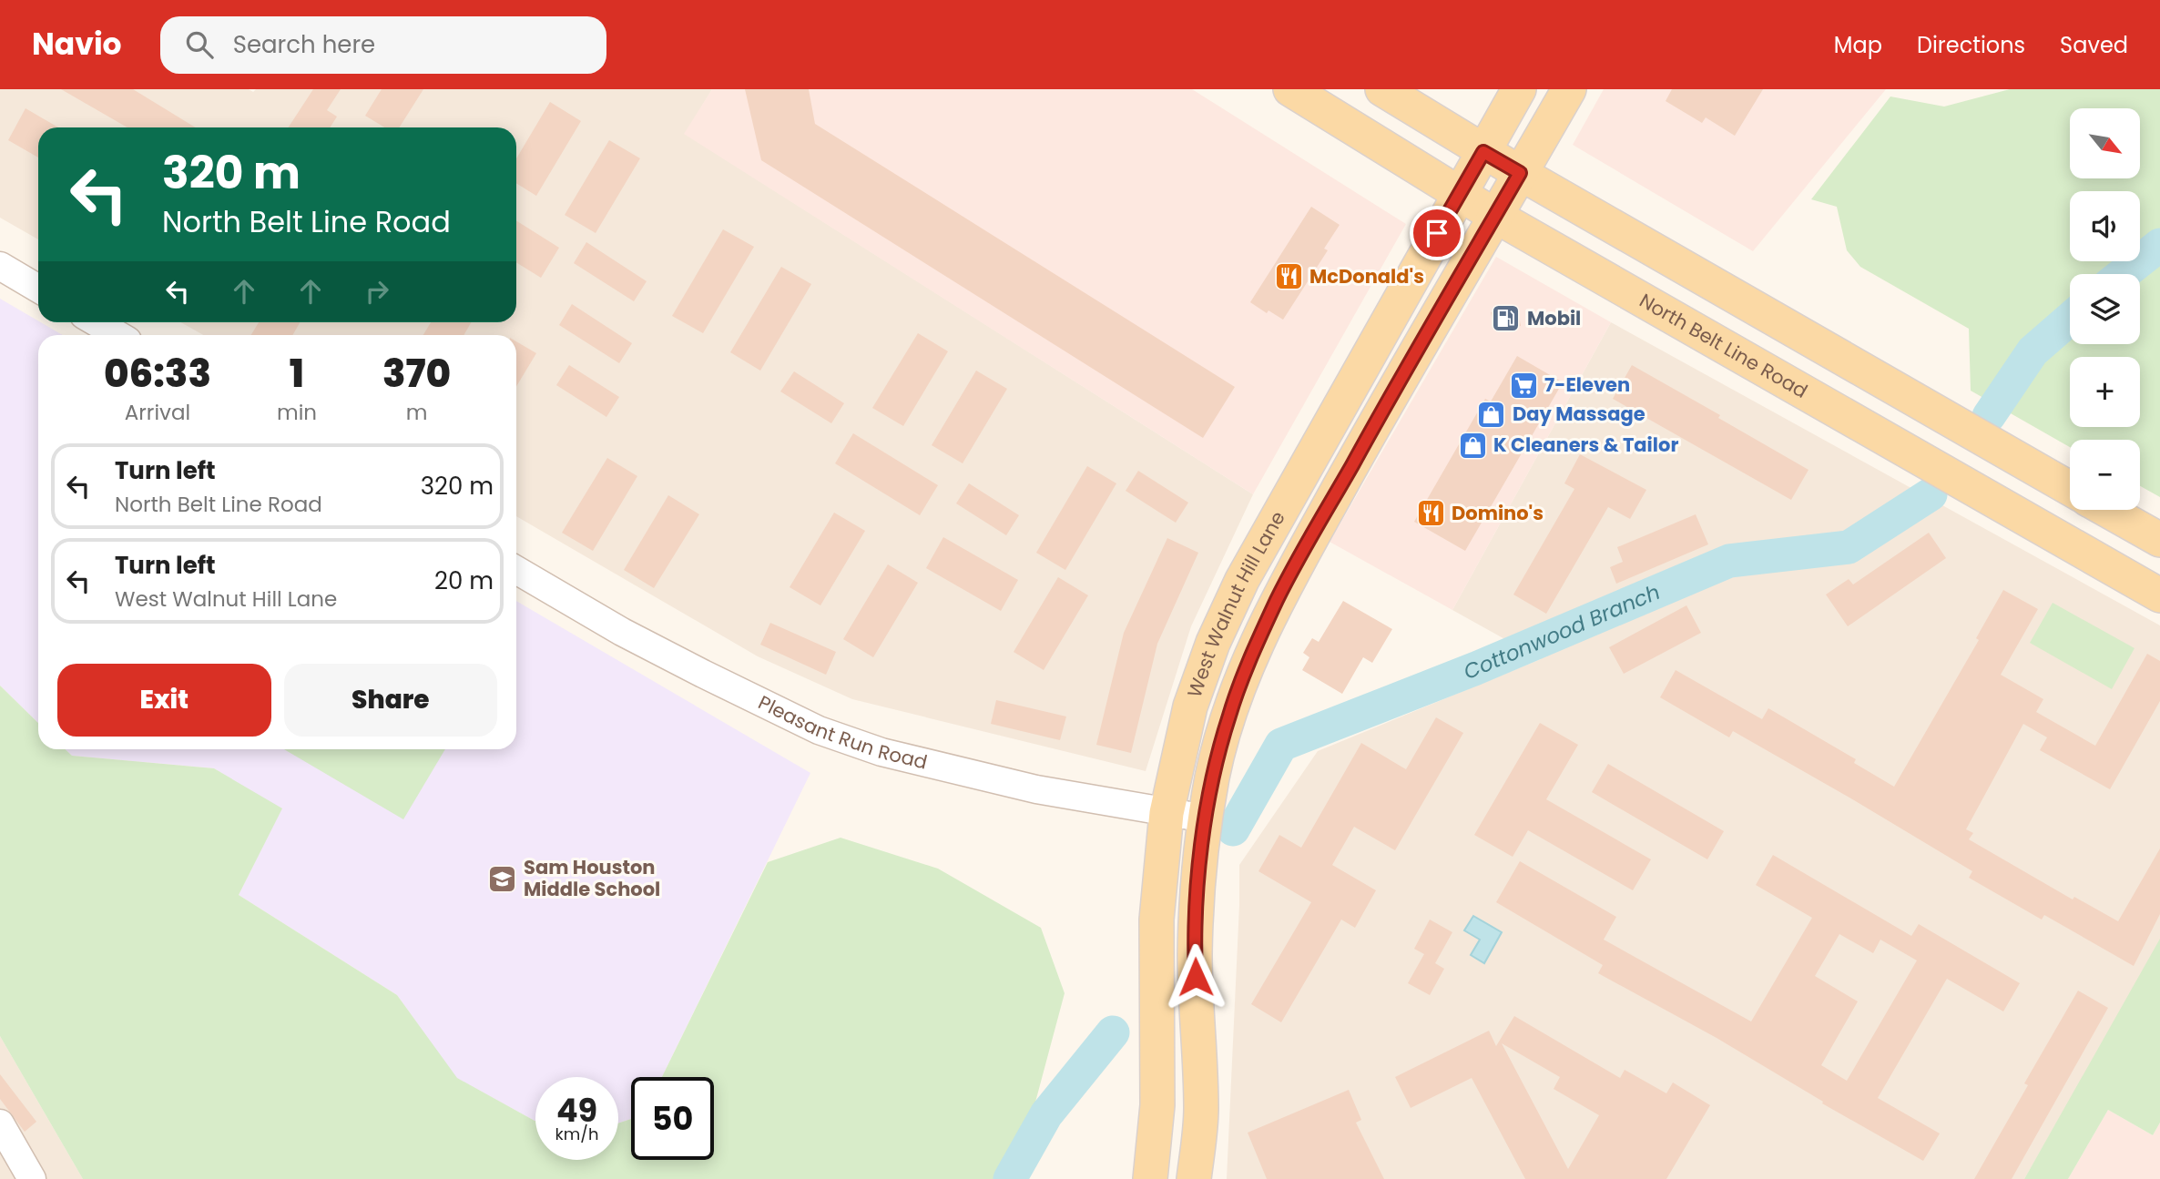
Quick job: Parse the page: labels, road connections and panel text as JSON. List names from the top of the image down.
{
  "streets": {
    "main road": ["North Belt Line Road", "West Walnut Hill Lane"],
    "street": ["Pleasant Run Road"]
  },
  "crossings": [
    ["North Belt Line Road", "West Walnut Hill Lane"],
    ["West Walnut Hill Lane", "Pleasant Run Road"]
  ],
  "water": ["Cottonwood Branch"],
  "places": {
    "restaurant": ["McDonald's", "Domino's"],
    "fuel station": ["Mobil"],
    "supermarket": ["7-Eleven"],
    "shop": ["Day Massage", "K Cleaners & Tailor"],
    "school or university": ["Sam Houston Middle School"]
  },
  "north": "bottom right",
  "page": {
    "header": "Navio",
    "search": "Search here",
    "nav": ["Map", "Directions", "Saved"],
    "map_buttons": ["+", "−"],
    "turn": ["320 m", "North Belt Line Road"],
    "eta": [
      "06:33",
      "Arrival",
      "1",
      "min",
      "370",
      "m"
    ],
    "list": [
      {
        "name": "Turn left",
        "note": "North Belt Line Road",
        "value": "320 m"
      },
      {
        "name": "Turn left",
        "note": "West Walnut Hill Lane",
        "value": "20 m"
      }
    ],
    "buttons": ["Exit", "Share"],
    "speed": "49 km/h",
    "limit": "50"
  }
}
